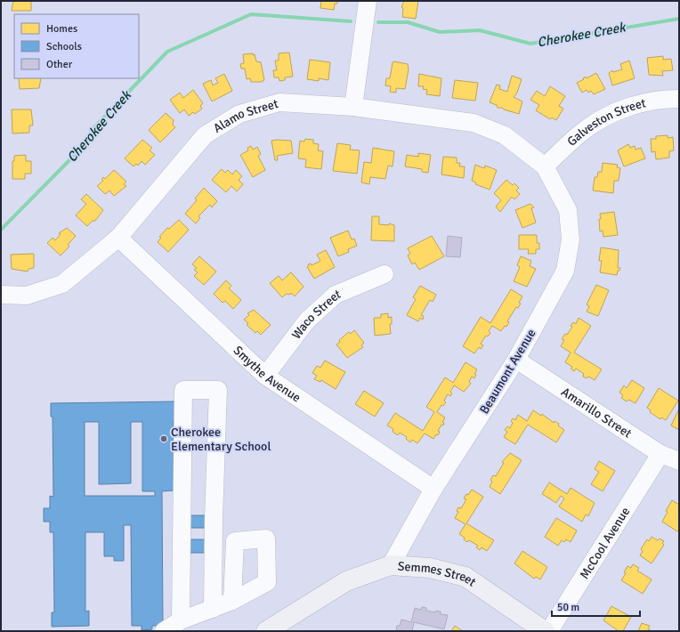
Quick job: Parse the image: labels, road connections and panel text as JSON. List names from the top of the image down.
{
  "streets": {
    "main road": ["Semmes Street"],
    "street": [
      "Alamo Street",
      "Galveston Street",
      "Waco Street",
      "Beaumont Avenue",
      "Smythe Avenue",
      "Amarillo Street",
      "McCool Avenue"
    ]
  },
  "crossings": [
    ["Alamo Street", "Galveston Street"],
    ["Alamo Street", "Beaumont Avenue"],
    ["Alamo Street", "Smythe Avenue"],
    ["Galveston Street", "Beaumont Avenue"],
    ["Waco Street", "Smythe Avenue"],
    ["Beaumont Avenue", "Smythe Avenue"],
    ["Beaumont Avenue", "Amarillo Street"],
    ["Beaumont Avenue", "Semmes Street"],
    ["Amarillo Street", "McCool Avenue"]
  ],
  "water": ["Cherokee Creek"],
  "places": ["Cherokee Elementary School"],
  "legend": ["Homes", "Schools", "Other"],
  "scale_bar": "50 m"
}
